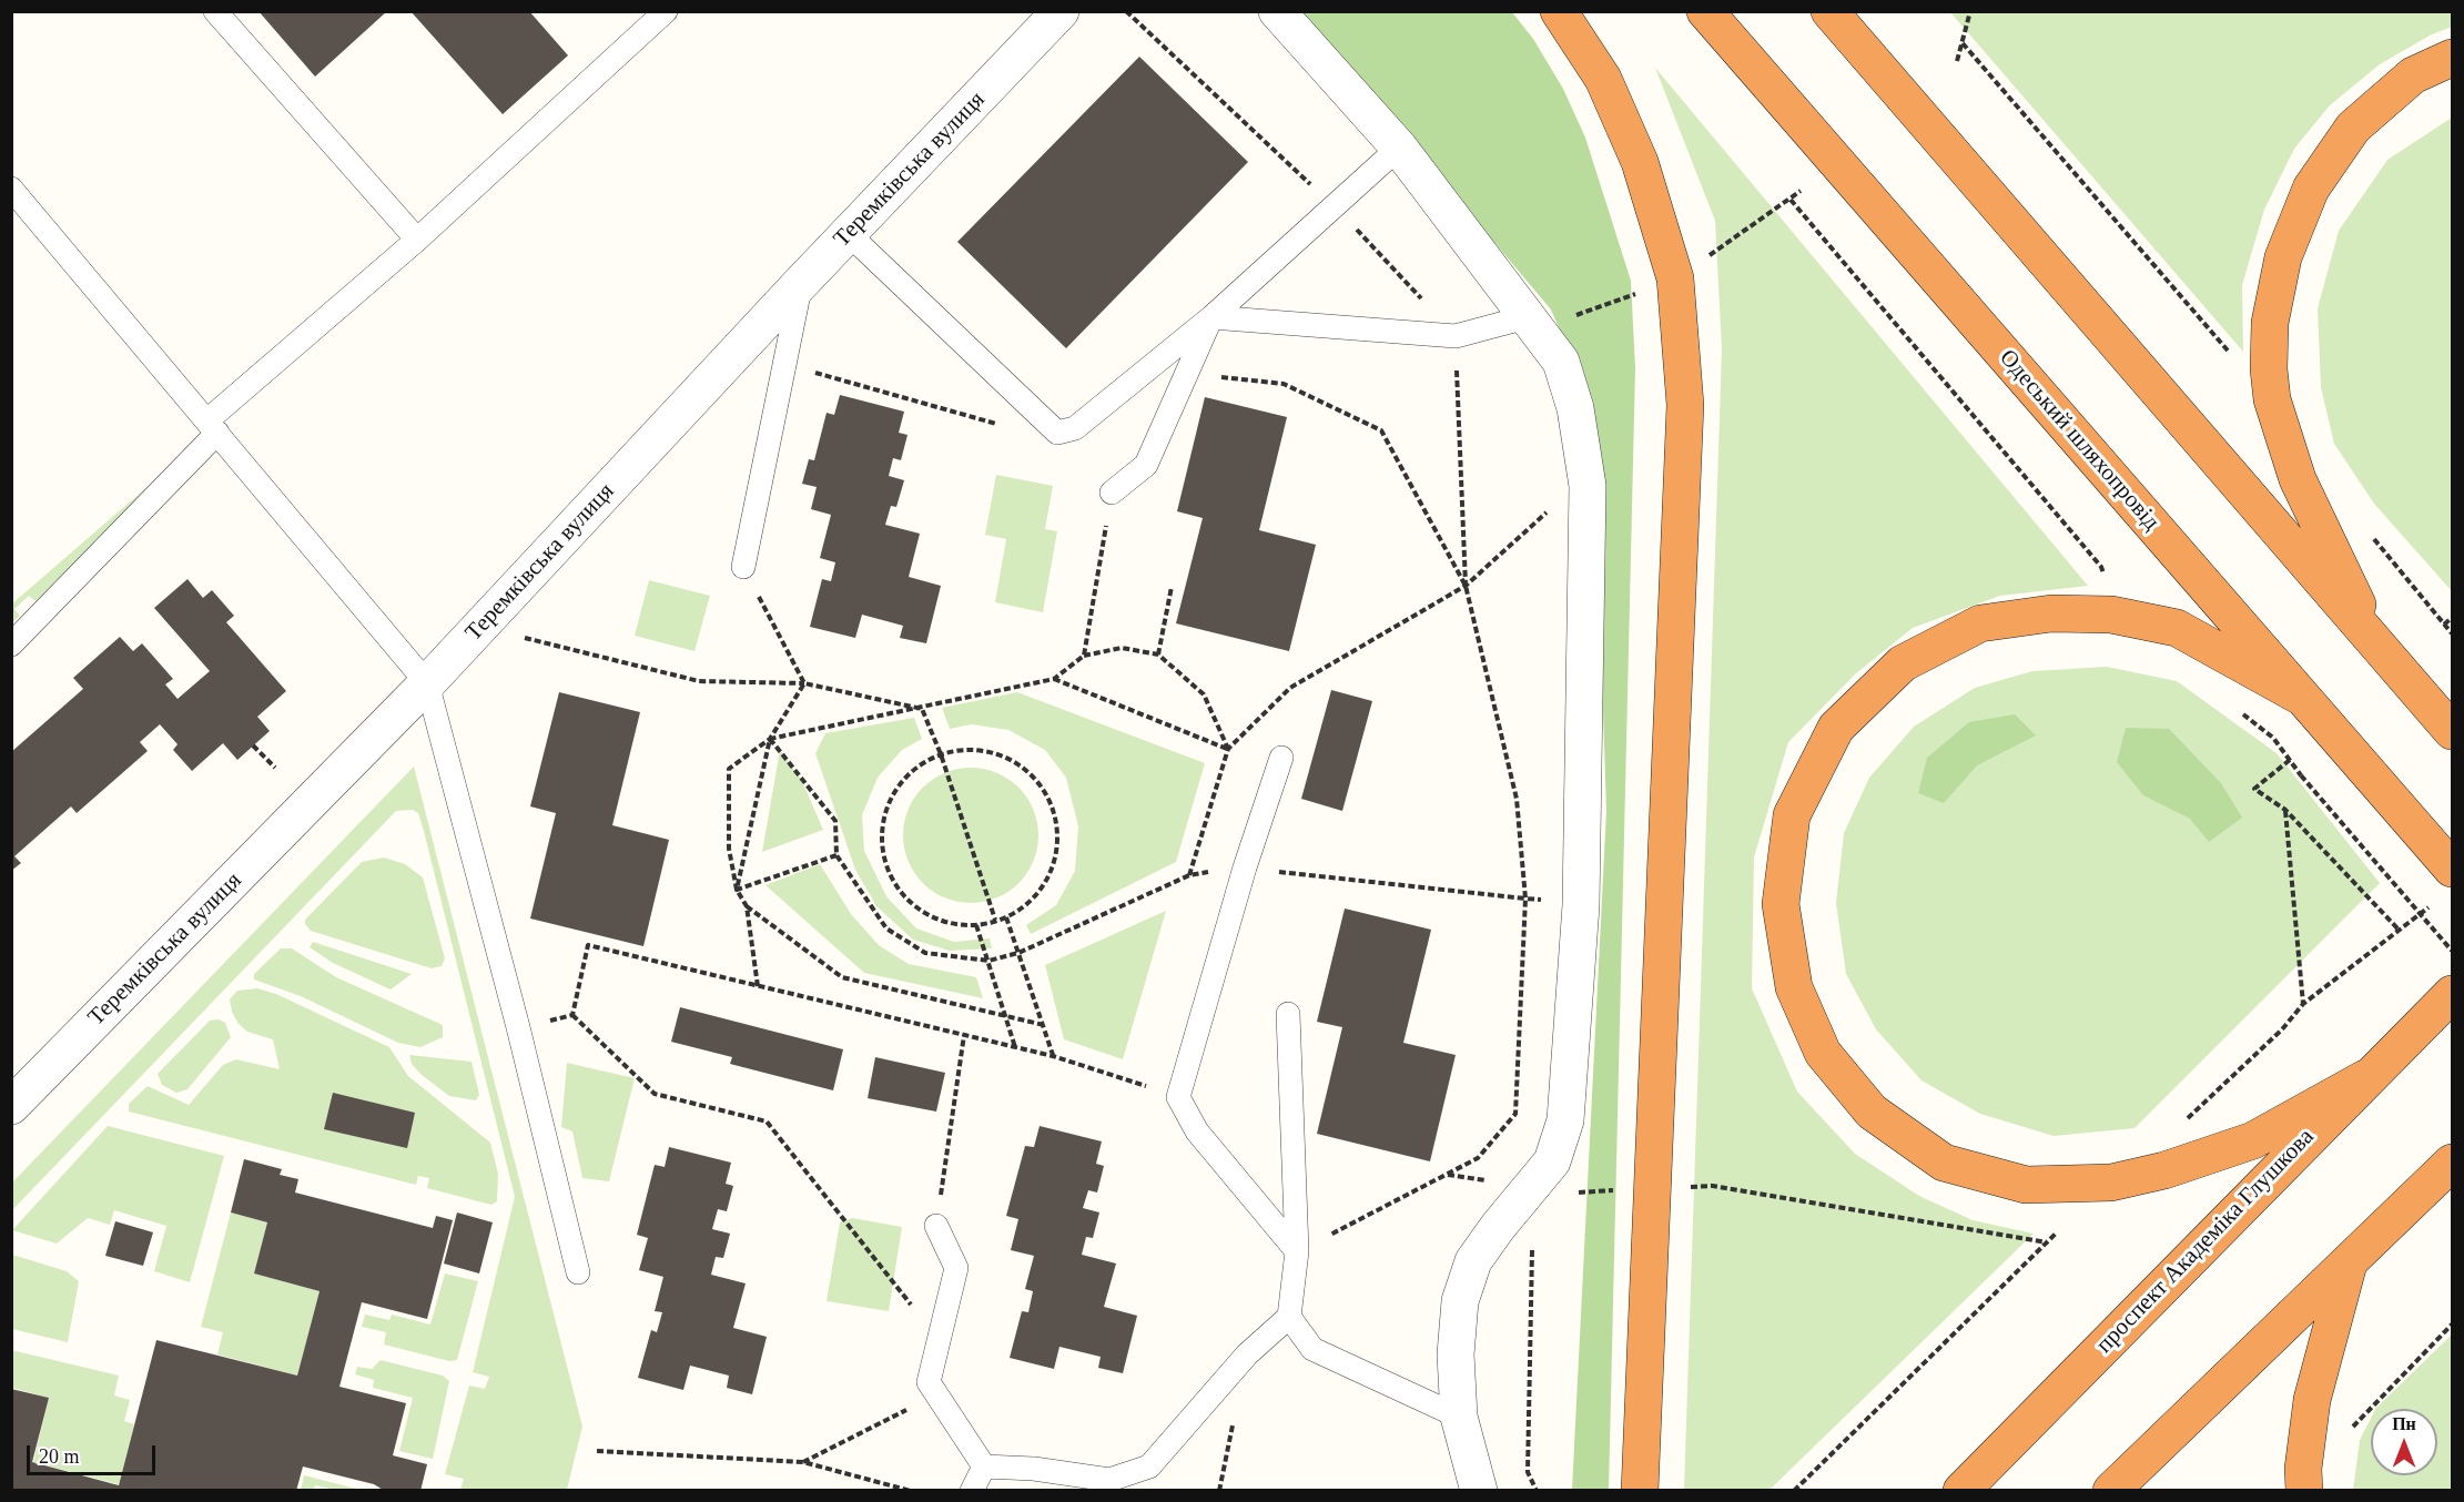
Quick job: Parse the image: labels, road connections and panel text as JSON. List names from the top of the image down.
{
  "streets": {
    "highway": ["Одеський шляхопровід", "проспект Академіка Глушкова"],
    "street": ["Теремківська вулиця"]
  },
  "scale_bar": "20 m",
  "north": "top"
}
